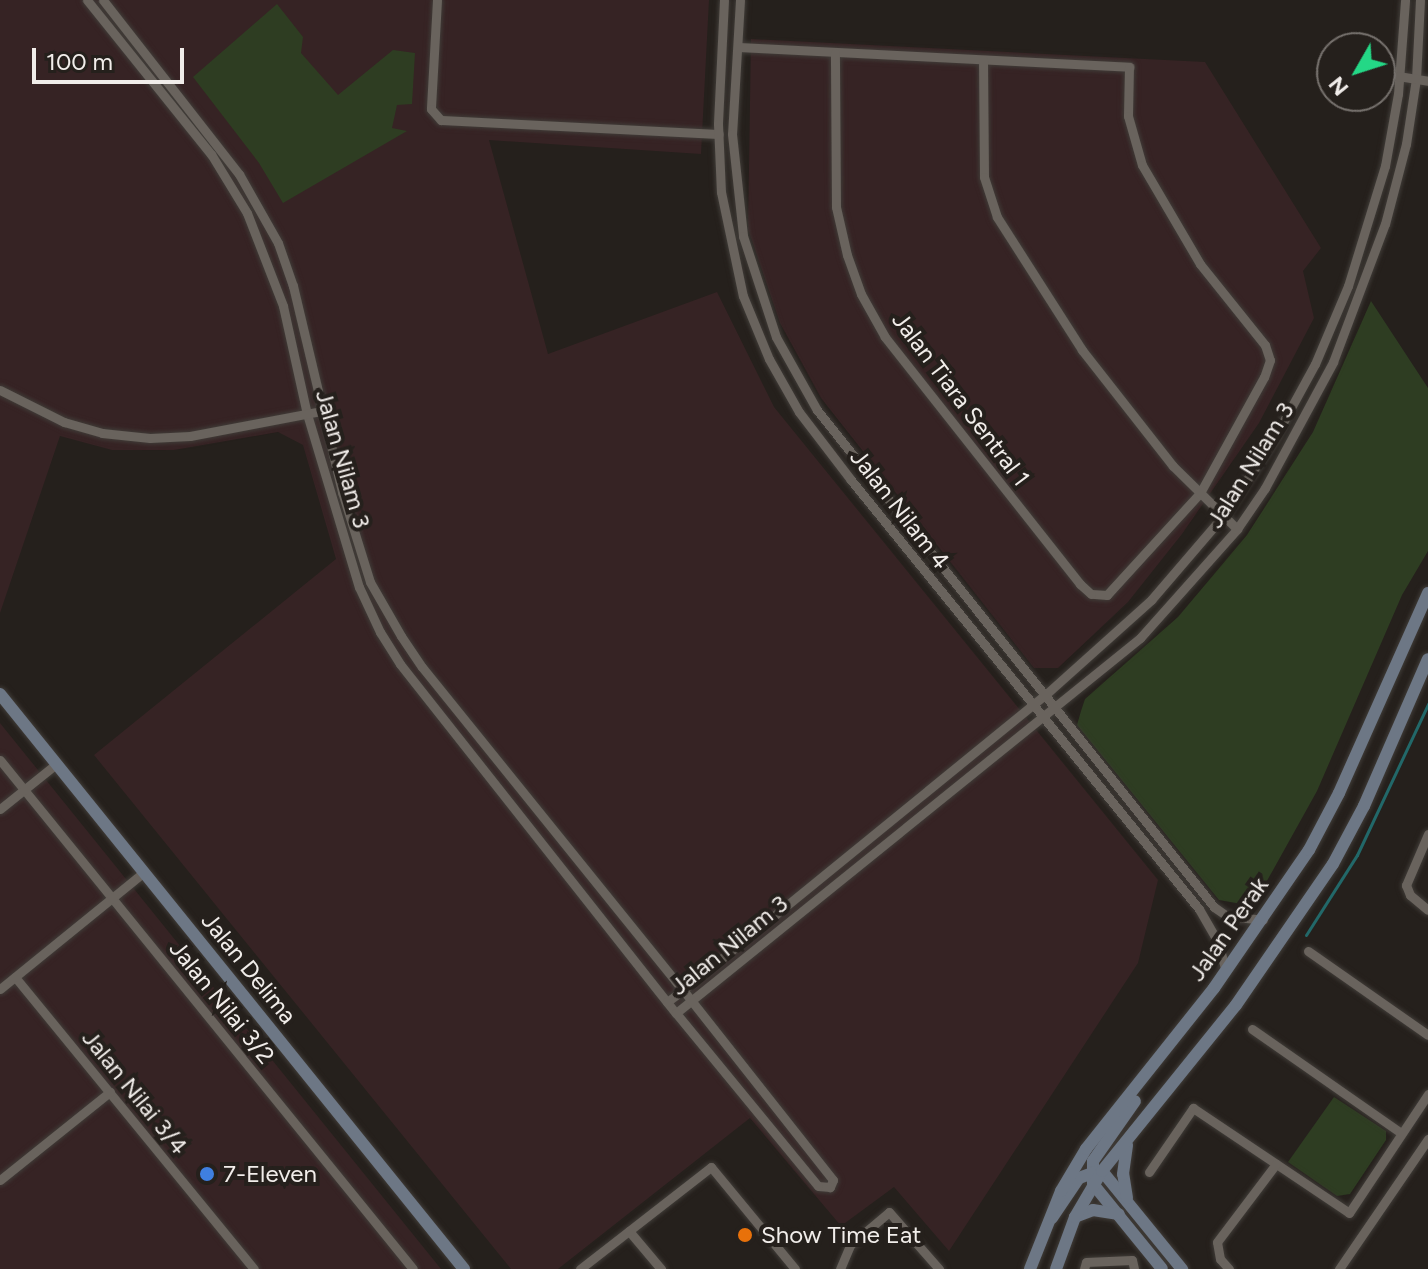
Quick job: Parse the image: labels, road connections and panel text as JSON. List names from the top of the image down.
{
  "streets": {
    "main road": ["Jalan Perak", "Jalan Delima"],
    "street": [
      "Jalan Tiara Sentral 1",
      "Jalan Nilam 3",
      "Jalan Nilam 4",
      "Jalan Nilai 3/2",
      "Jalan Nilai 3/4"
    ]
  },
  "crossings": [
    ["Jalan Nilam 3", "Jalan Nilam 4"],
    ["Jalan Nilam 4", "Jalan Perak"]
  ],
  "places": ["7-Eleven", "Show Time Eat"],
  "scale_bar": "100 m",
  "north": "bottom left"
}
